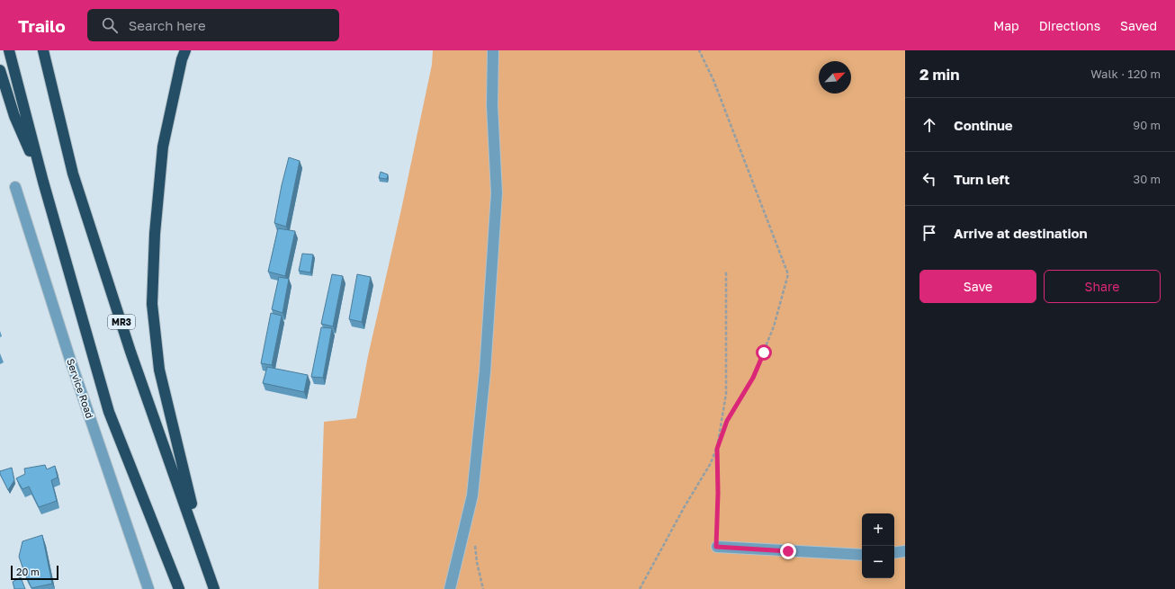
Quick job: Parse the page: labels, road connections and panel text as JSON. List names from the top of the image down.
{
  "streets": {
    "highway": ["MR3"],
    "street": ["Service Road"]
  },
  "scale_bar": "20 m",
  "north": "top right",
  "page": {
    "header": "Trailo",
    "search": "Search here",
    "nav": ["Map", "Directions", "Saved"],
    "heading": ["2 min", "Walk · 120 m"],
    "list": [
      ["Continue", "90 m"],
      ["Turn left", "30 m"],
      "Arrive at destination"
    ],
    "buttons": ["Save", "Share"],
    "map_buttons": ["+", "−"],
    "scale": "20 m"
  }
}
